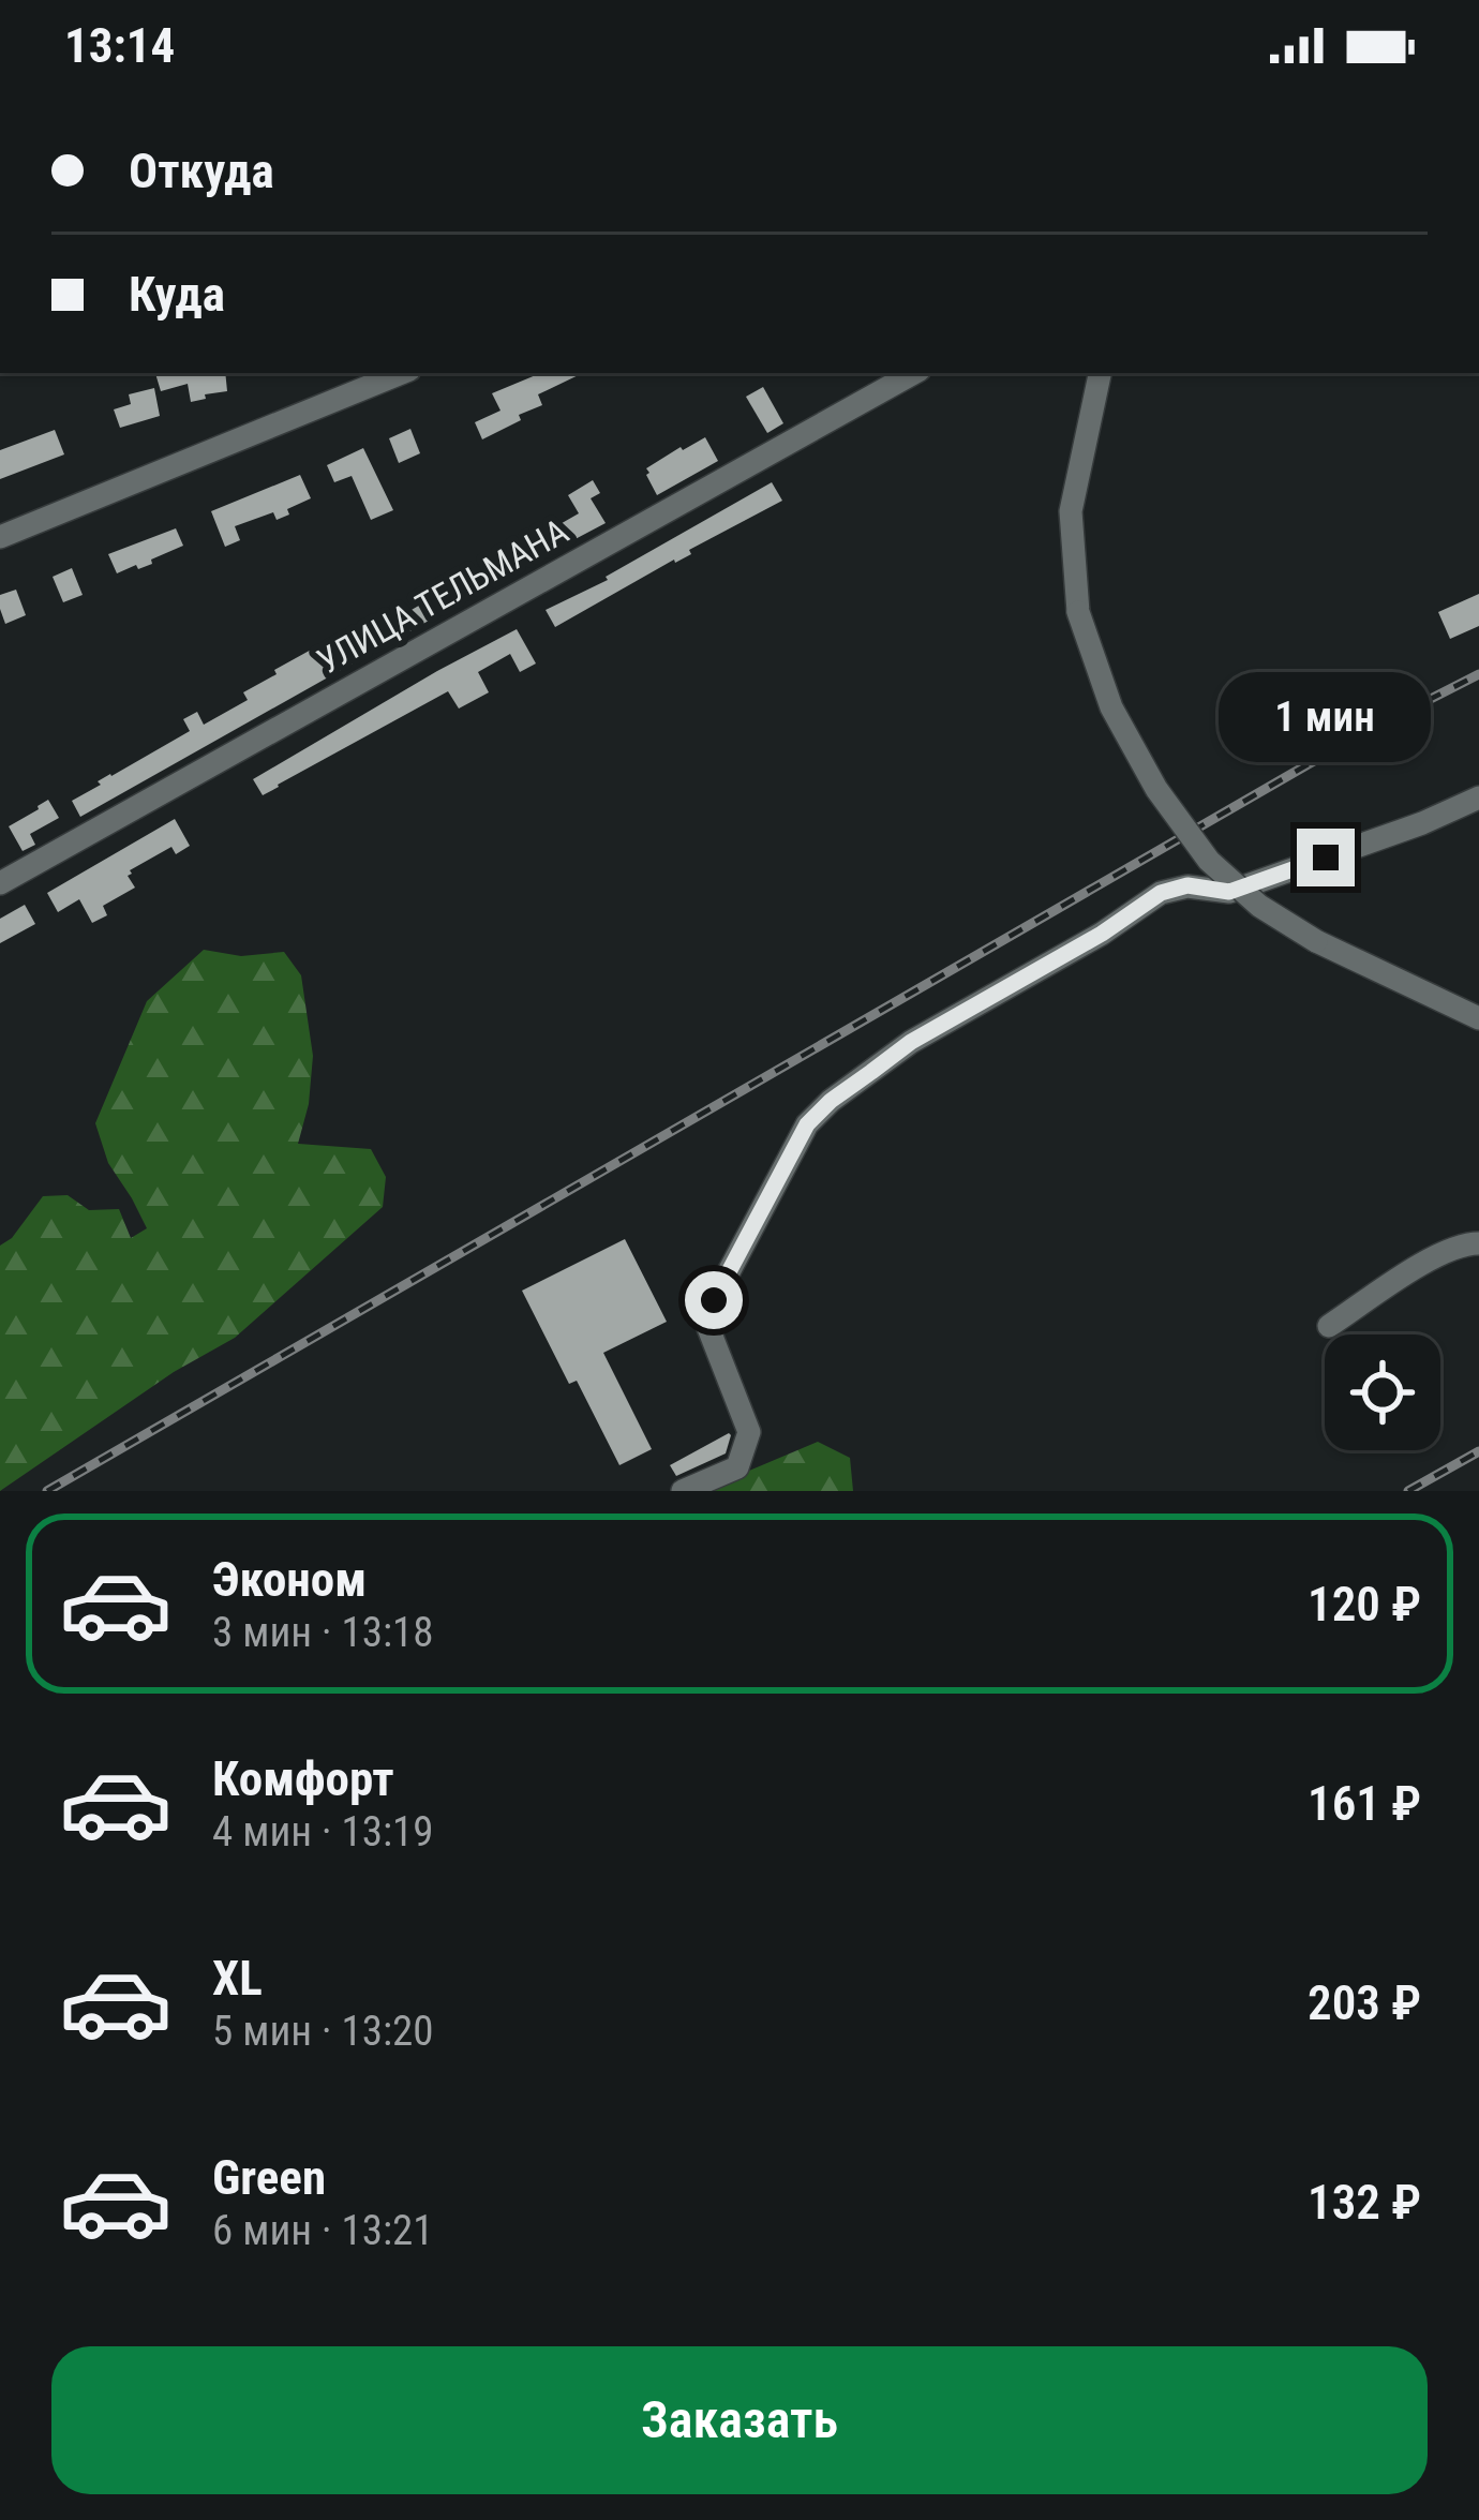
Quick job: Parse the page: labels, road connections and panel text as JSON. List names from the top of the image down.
{
  "streets": {
    "street": ["УЛИЦА ТЕЛЬМАНА"]
  },
  "page": {
    "status": "13:14",
    "banner": ["Откуда", "Куда"],
    "bubble": "1 мин",
    "list": [
      {
        "name": "Эконом",
        "note": "3 мин · 13:18",
        "value": "120 ₽"
      },
      {
        "name": "Комфорт",
        "note": "4 мин · 13:19",
        "value": "161 ₽"
      },
      {
        "name": "XL",
        "note": "5 мин · 13:20",
        "value": "203 ₽"
      },
      {
        "name": "Green",
        "note": "6 мин · 13:21",
        "value": "132 ₽"
      }
    ],
    "buttons": "Заказать"
  }
}
